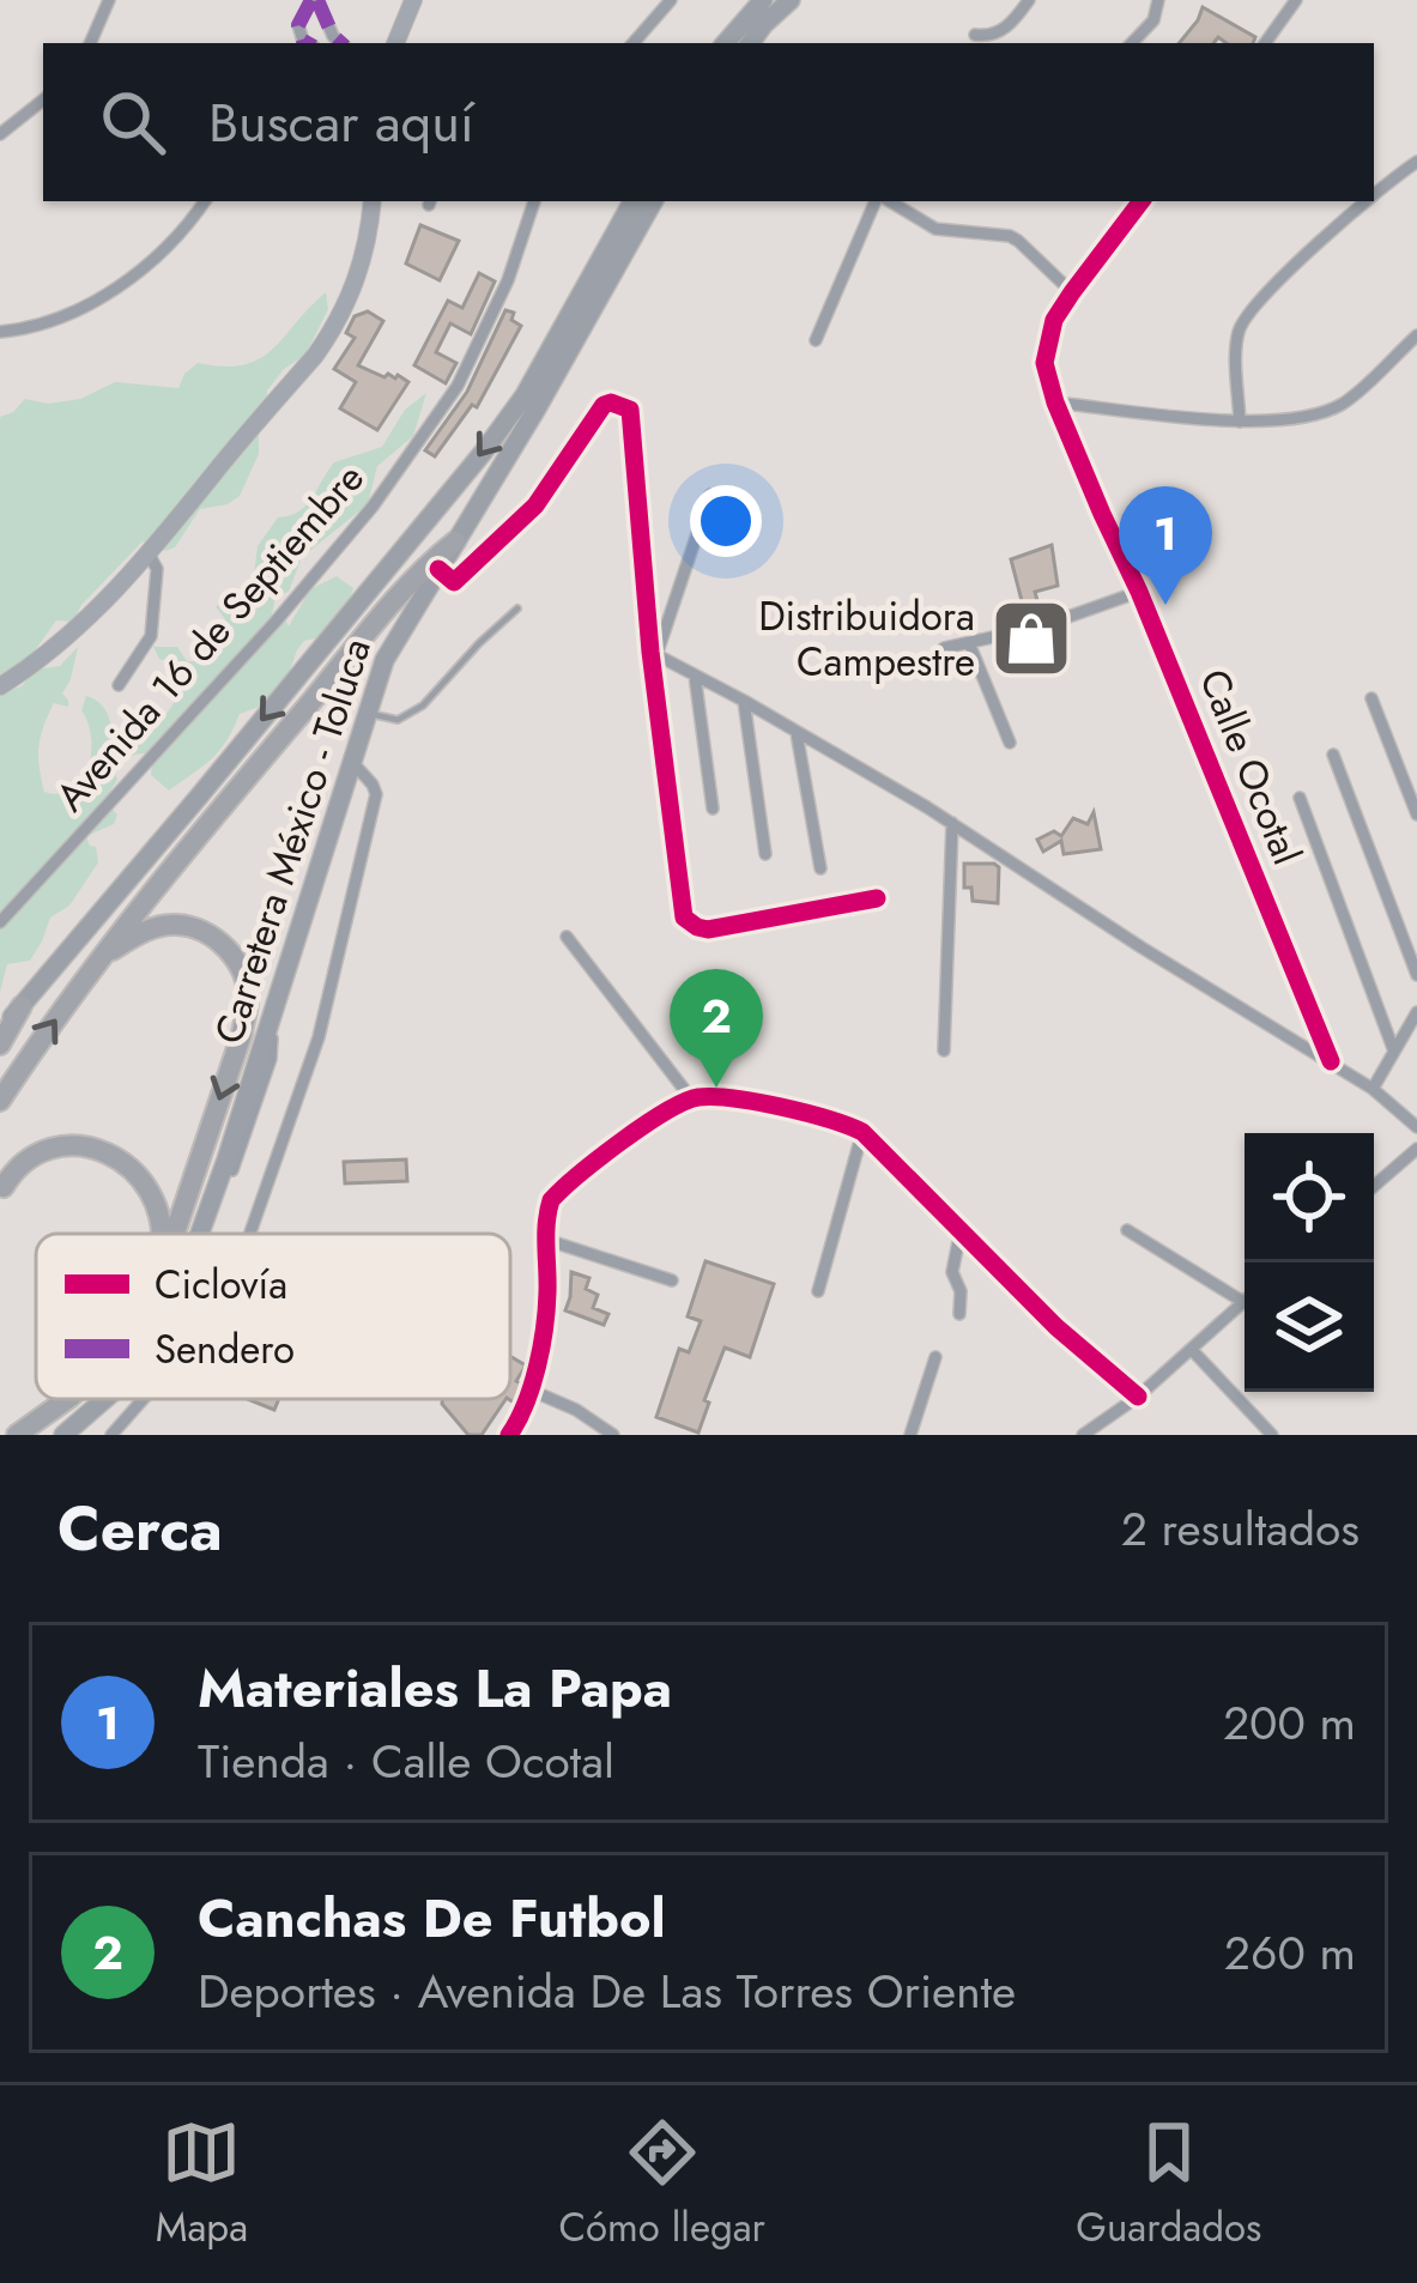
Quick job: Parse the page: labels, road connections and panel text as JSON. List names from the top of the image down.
{
  "streets": {
    "main road": ["Carretera México - Toluca"],
    "street": ["Avenida 16 de Septiembre", "Calle Ocotal"]
  },
  "places": {
    "shop": ["Distribuidora Campestre"]
  },
  "legend": ["Ciclovía", "Sendero"],
  "page": {
    "search": "Buscar aquí",
    "pins": ["1", "2"],
    "heading": ["Cerca", "2 resultados"],
    "list": [
      {
        "mark": "1",
        "name": "Materiales La Papa",
        "note": "Tienda · Calle Ocotal",
        "value": "200 m"
      },
      {
        "mark": "2",
        "name": "Canchas De Futbol",
        "note": "Deportes · Avenida De Las Torres Oriente",
        "value": "260 m"
      }
    ],
    "nav": ["Mapa", "Cómo llegar", "Guardados"]
  }
}
